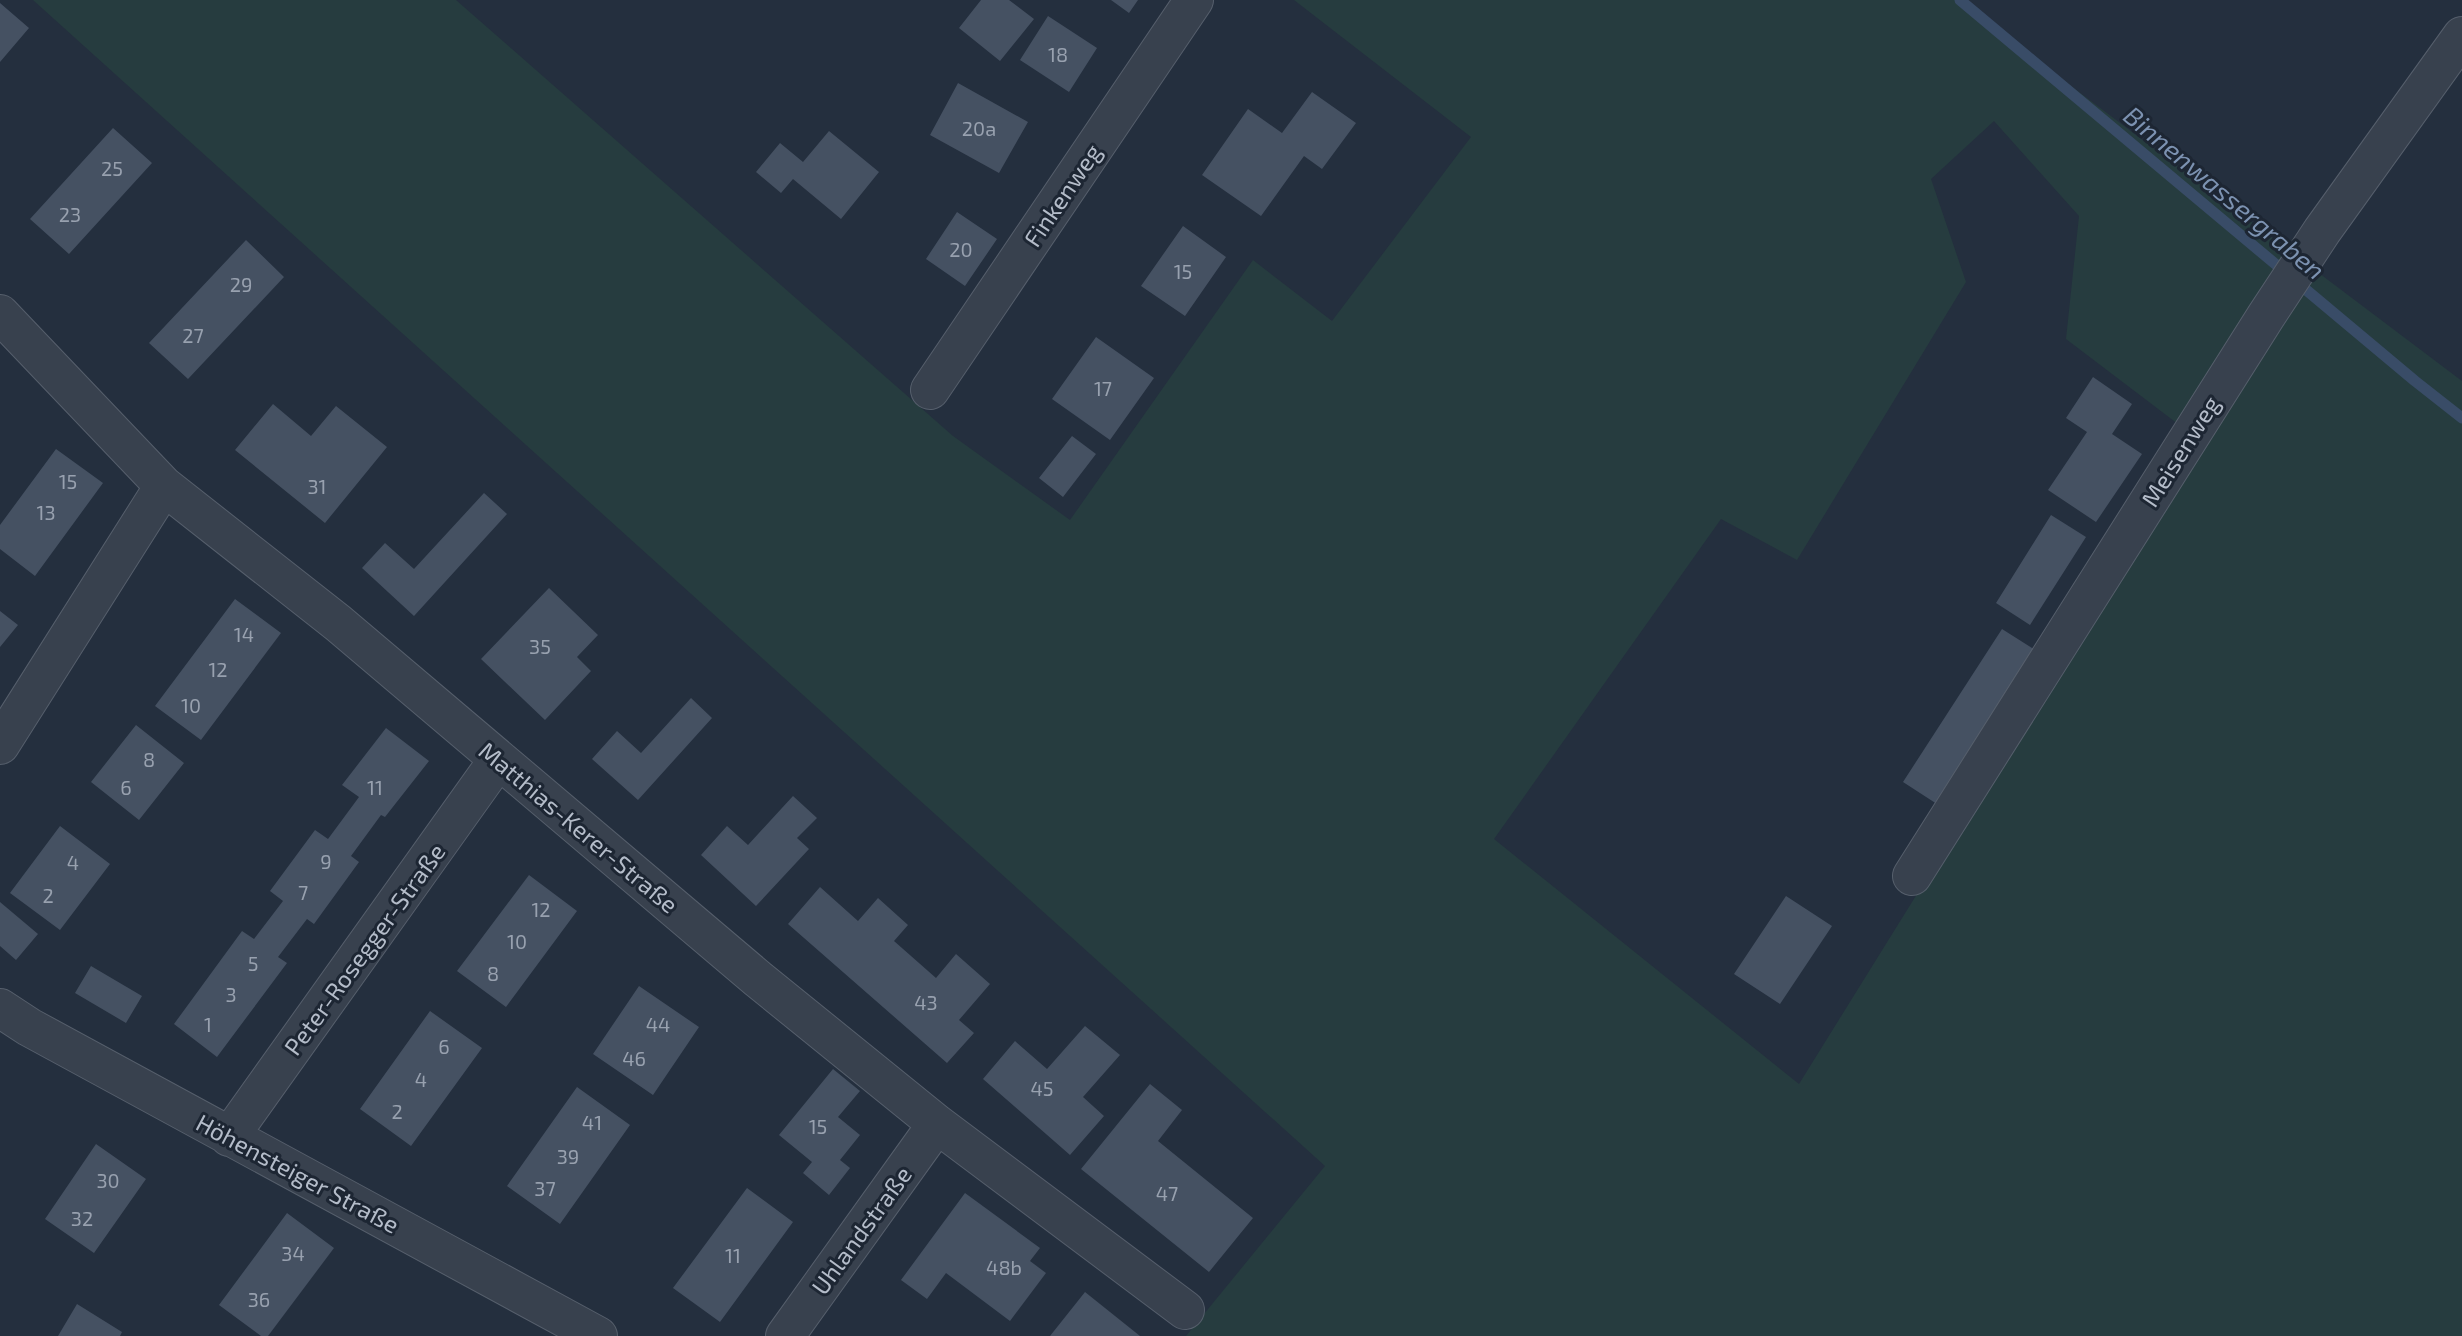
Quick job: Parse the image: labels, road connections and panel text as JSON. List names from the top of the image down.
{
  "streets": {
    "street": [
      "Finkenweg",
      "Meisenweg",
      "Matthias-Kerer-Straße",
      "Peter-Rosegger-Straße",
      "Höhensteiger Straße",
      "Uhlandstraße"
    ]
  },
  "crossings": [
    ["Matthias-Kerer-Straße", "Peter-Rosegger-Straße"],
    ["Matthias-Kerer-Straße", "Uhlandstraße"],
    ["Peter-Rosegger-Straße", "Höhensteiger Straße"]
  ],
  "water": ["Binnenwassergraben"],
  "house_numbers": [
    "18",
    "20a",
    "25",
    "23",
    "20",
    "15",
    "29",
    "27",
    "17",
    "15",
    "31",
    "13",
    "14",
    "35",
    "12",
    "10",
    "8",
    "6",
    "11",
    "9",
    "4",
    "7",
    "2",
    "12",
    "10",
    "5",
    "8",
    "3",
    "43",
    "1",
    "44",
    "6",
    "46",
    "4",
    "45",
    "2",
    "41",
    "15",
    "39",
    "30",
    "37",
    "47",
    "32",
    "34",
    "11",
    "48b",
    "36"
  ]
}
